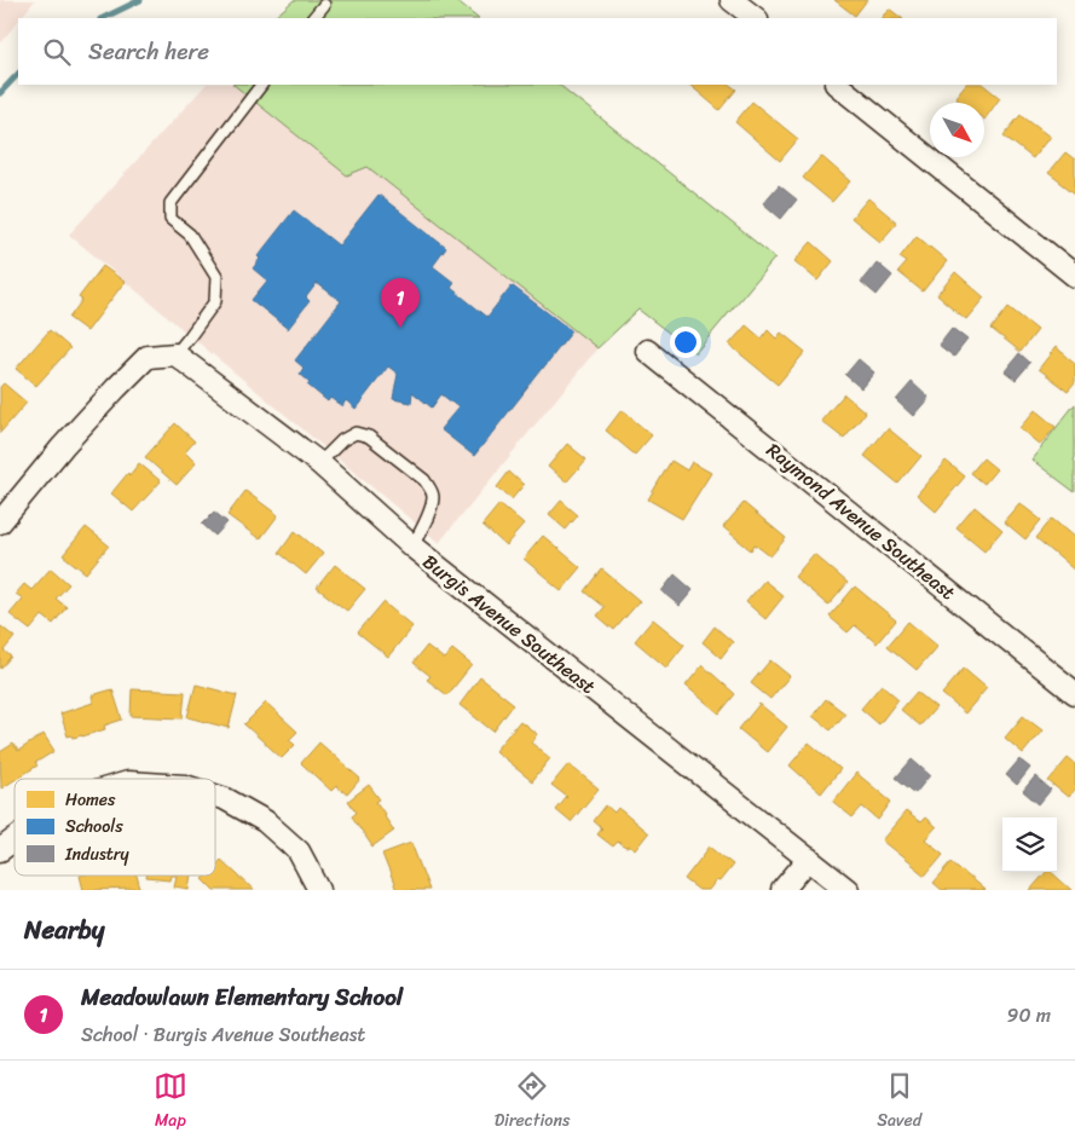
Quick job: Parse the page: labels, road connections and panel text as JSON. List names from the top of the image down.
{
  "streets": {
    "street": ["Raymond Avenue Southeast", "Burgis Avenue Southeast"]
  },
  "legend": ["Homes", "Schools", "Industry"],
  "north": "bottom right",
  "page": {
    "search": "Search here",
    "pins": "1",
    "heading": "Nearby",
    "list": [
      {
        "mark": "1",
        "name": "Meadowlawn Elementary School",
        "note": "School · Burgis Avenue Southeast",
        "value": "90 m"
      }
    ],
    "nav": ["Map", "Directions", "Saved"]
  }
}
